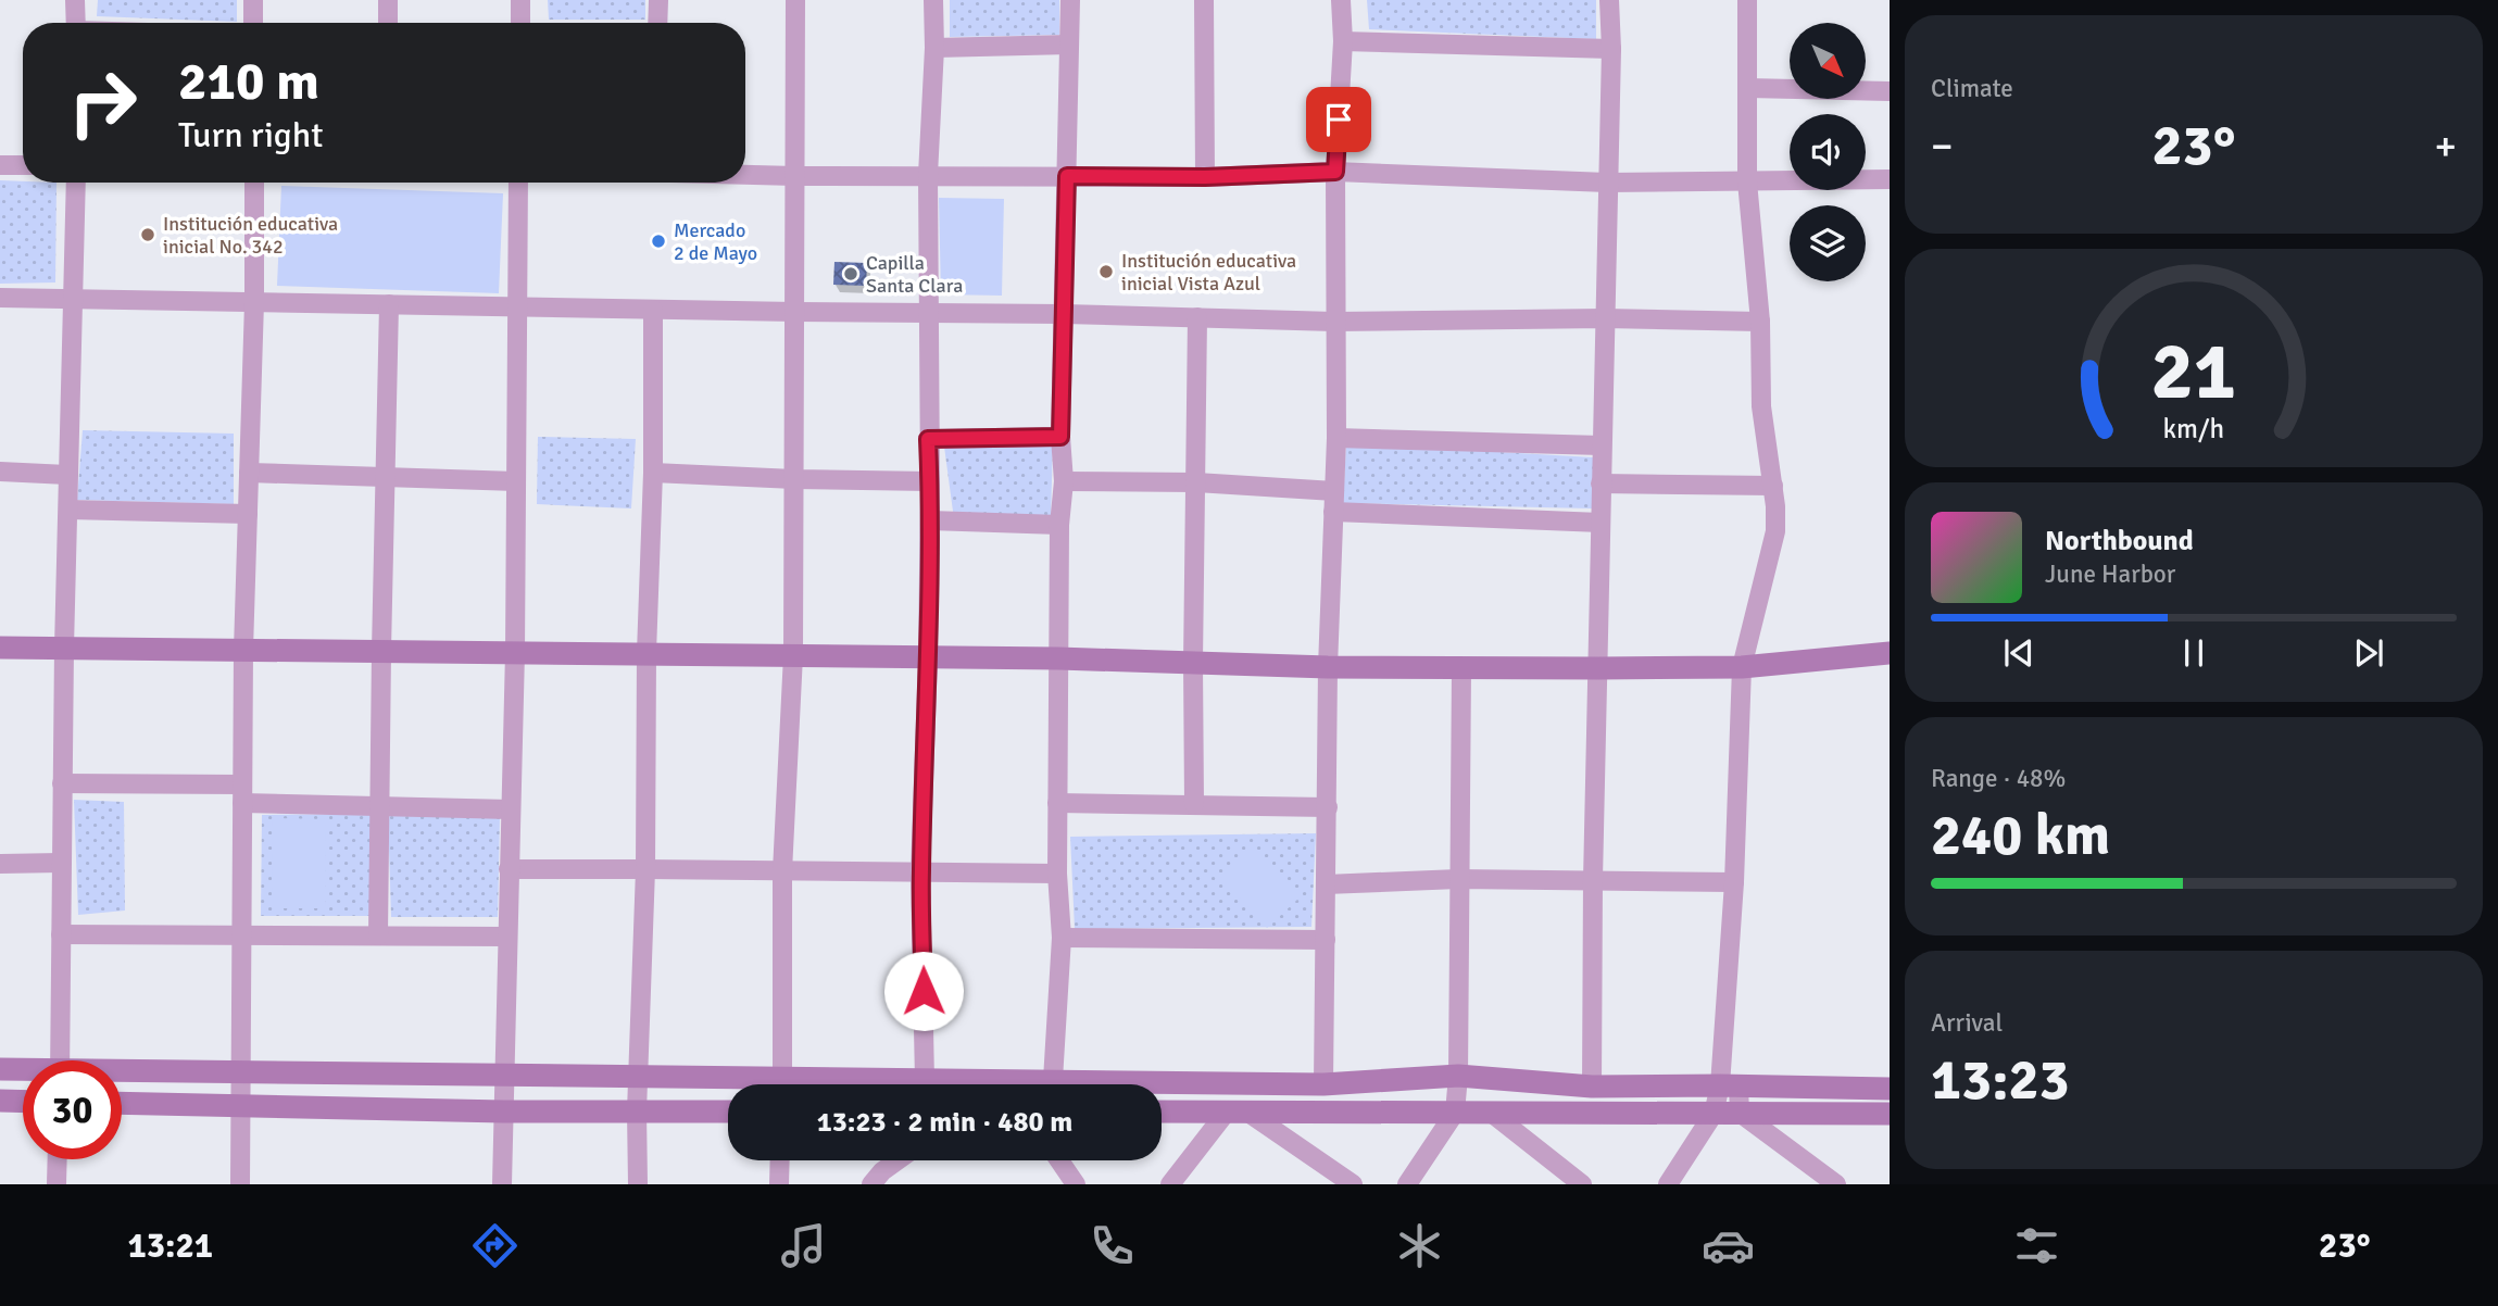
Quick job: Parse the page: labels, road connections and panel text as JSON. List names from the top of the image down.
{
  "places": [
    "Institución educativa inicial No. 342",
    "Mercado 2 de Mayo",
    "Institución educativa inicial Vista Azul",
    "Capilla Santa Clara"
  ],
  "north": "bottom right",
  "page": {
    "tile": [
      "Climate",
      ["Range · 48%", "240 km"],
      ["Arrival", "13:23"]
    ],
    "turn": ["210 m", "Turn right"],
    "heat": ["−", "23°", "+"],
    "song": ["Northbound", "June Harbor"],
    "limit": "30",
    "trip": "13:23 · 2 min · 480 m",
    "tabs": ["13:21", "23°"],
    "gauge": ["21", "km/h"]
  }
}
